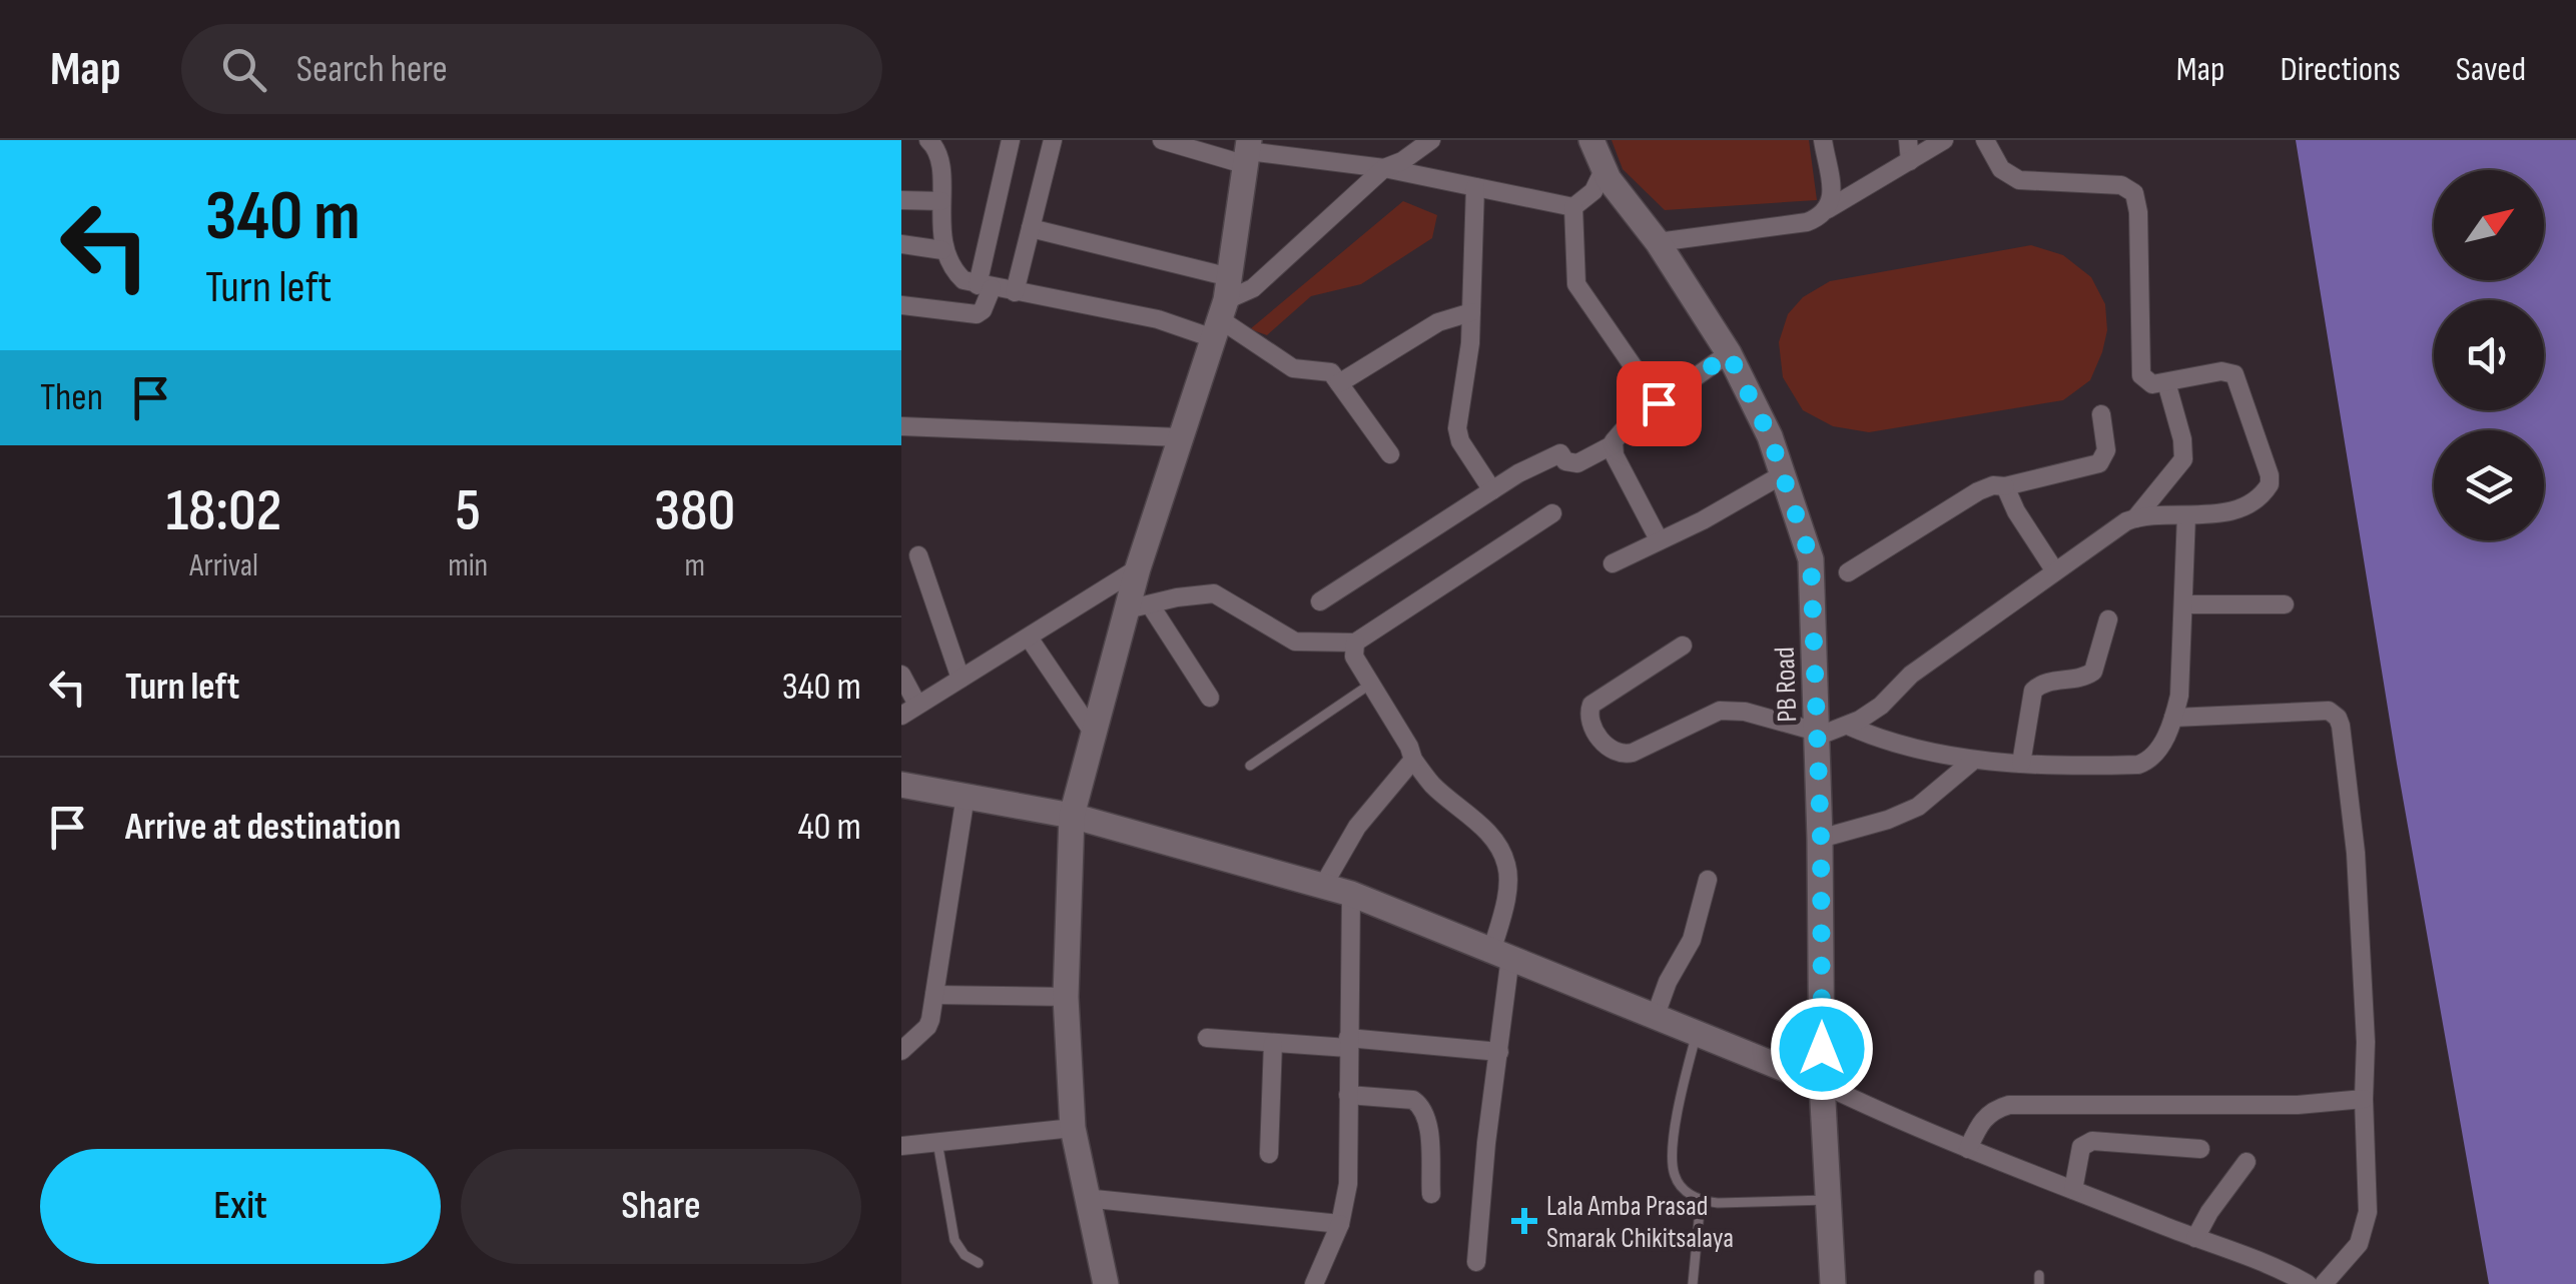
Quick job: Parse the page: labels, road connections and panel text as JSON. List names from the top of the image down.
{
  "streets": {
    "street": ["PB Road"]
  },
  "places": {
    "health": ["Lala Amba Prasad Smarak Chikitsalaya"]
  },
  "north": "top right",
  "page": {
    "header": "Map",
    "search": "Search here",
    "nav": ["Map", "Directions", "Saved"],
    "turn": ["340 m", "Turn left"],
    "then": "Then",
    "eta": [
      "18:02",
      "Arrival",
      "5",
      "min",
      "380",
      "m"
    ],
    "list": [
      {
        "name": "Turn left",
        "value": "340 m"
      },
      {
        "name": "Arrive at destination",
        "value": "40 m"
      }
    ],
    "buttons": ["Exit", "Share"]
  }
}
